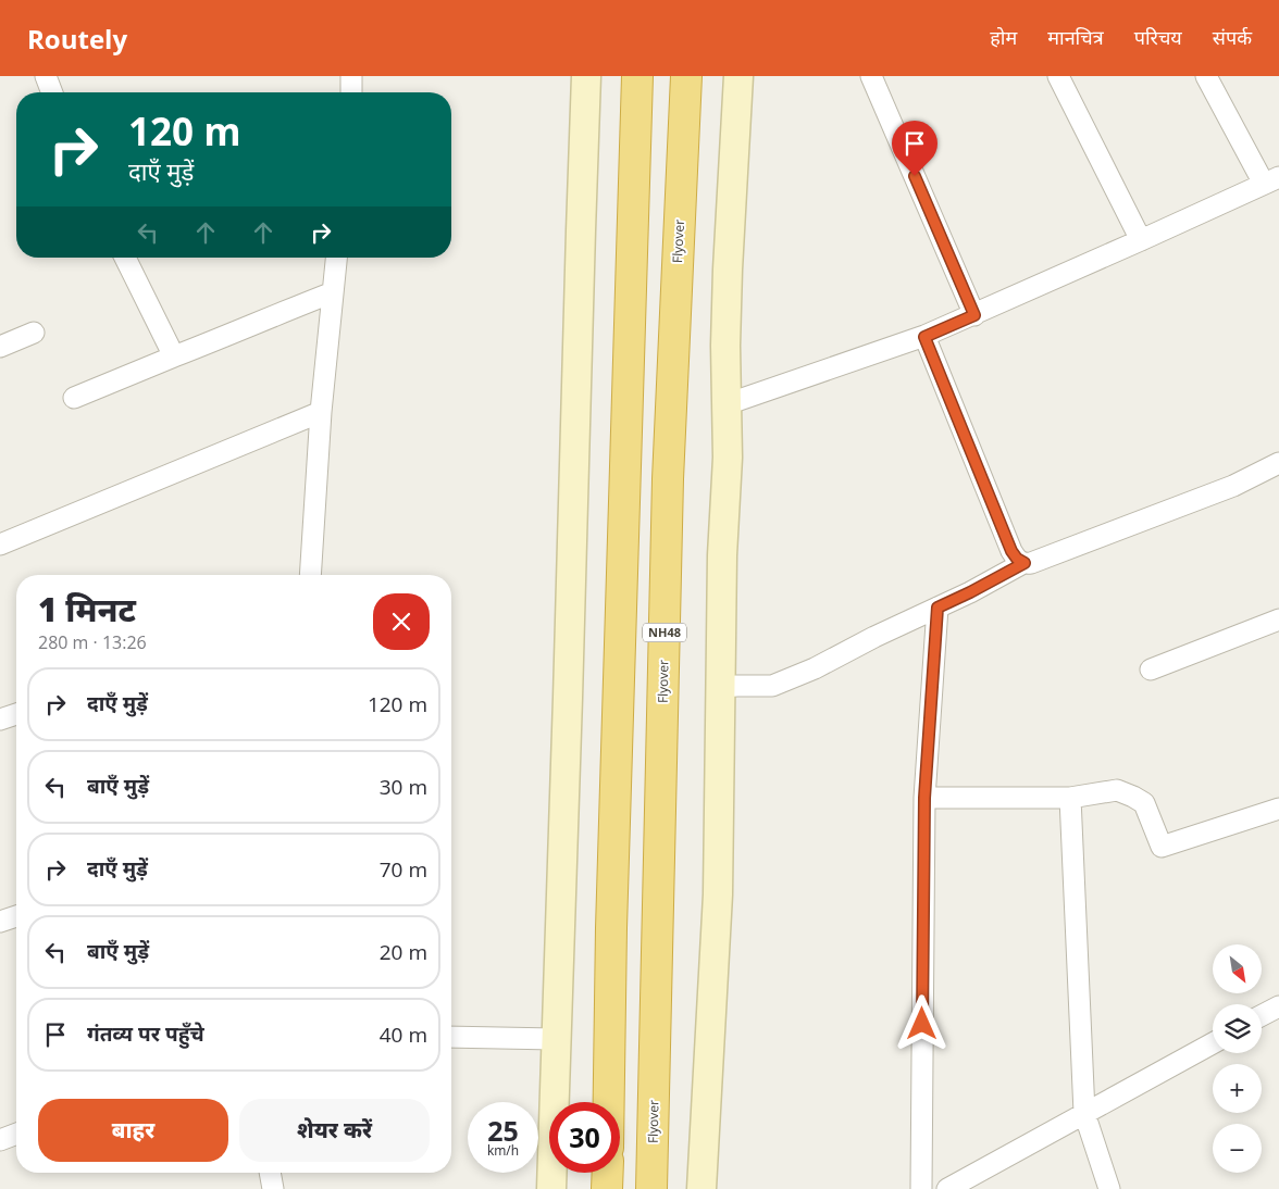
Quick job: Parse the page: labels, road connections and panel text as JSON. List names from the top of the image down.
{
  "streets": {
    "highway": ["Flyover", "NH48"]
  },
  "north": "bottom right",
  "page": {
    "header": "Routely",
    "nav": [
      "होम",
      "मानचित्र",
      "परिचय",
      "संपर्क"
    ],
    "turn": ["120 m", "दाएँ मुड़ें"],
    "heading": ["1 मिनट", "280 m · 13:26"],
    "list": [
      {
        "name": "दाएँ मुड़ें",
        "value": "120 m"
      },
      {
        "name": "बाएँ मुड़ें",
        "value": "30 m"
      },
      {
        "name": "दाएँ मुड़ें",
        "value": "70 m"
      },
      {
        "name": "बाएँ मुड़ें",
        "value": "20 m"
      },
      {
        "name": "गंतव्य पर पहुँचे",
        "value": "40 m"
      }
    ],
    "map_buttons": ["+", "−"],
    "buttons": ["बाहर", "शेयर करें"],
    "speed": "25 km/h",
    "limit": "30"
  }
}
